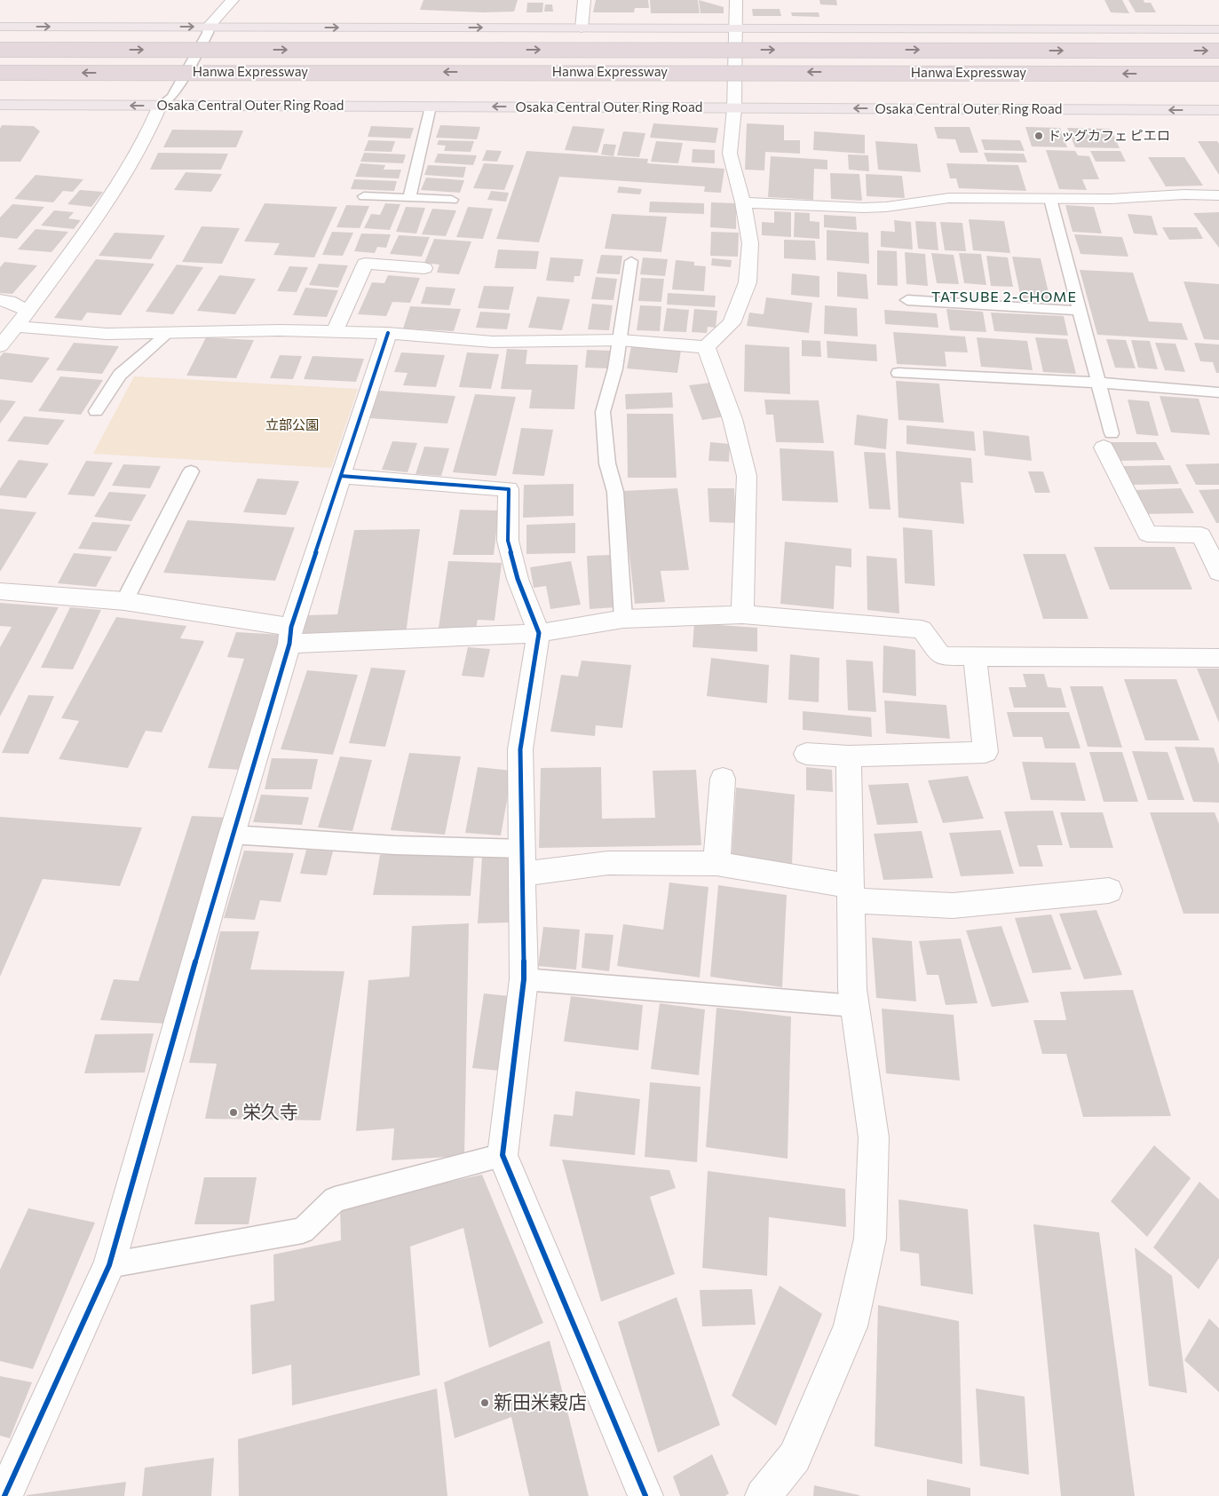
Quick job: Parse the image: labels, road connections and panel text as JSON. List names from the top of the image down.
{
  "streets": {
    "highway": ["Hanwa Expressway"],
    "main road": ["Osaka Central Outer Ring Road"]
  },
  "districts": ["TATSUBE 2-CHOME"],
  "parks": ["立部公園"],
  "places": ["ドッグカフェ ピエロ", "栄久寺", "新田米穀店"]
}
